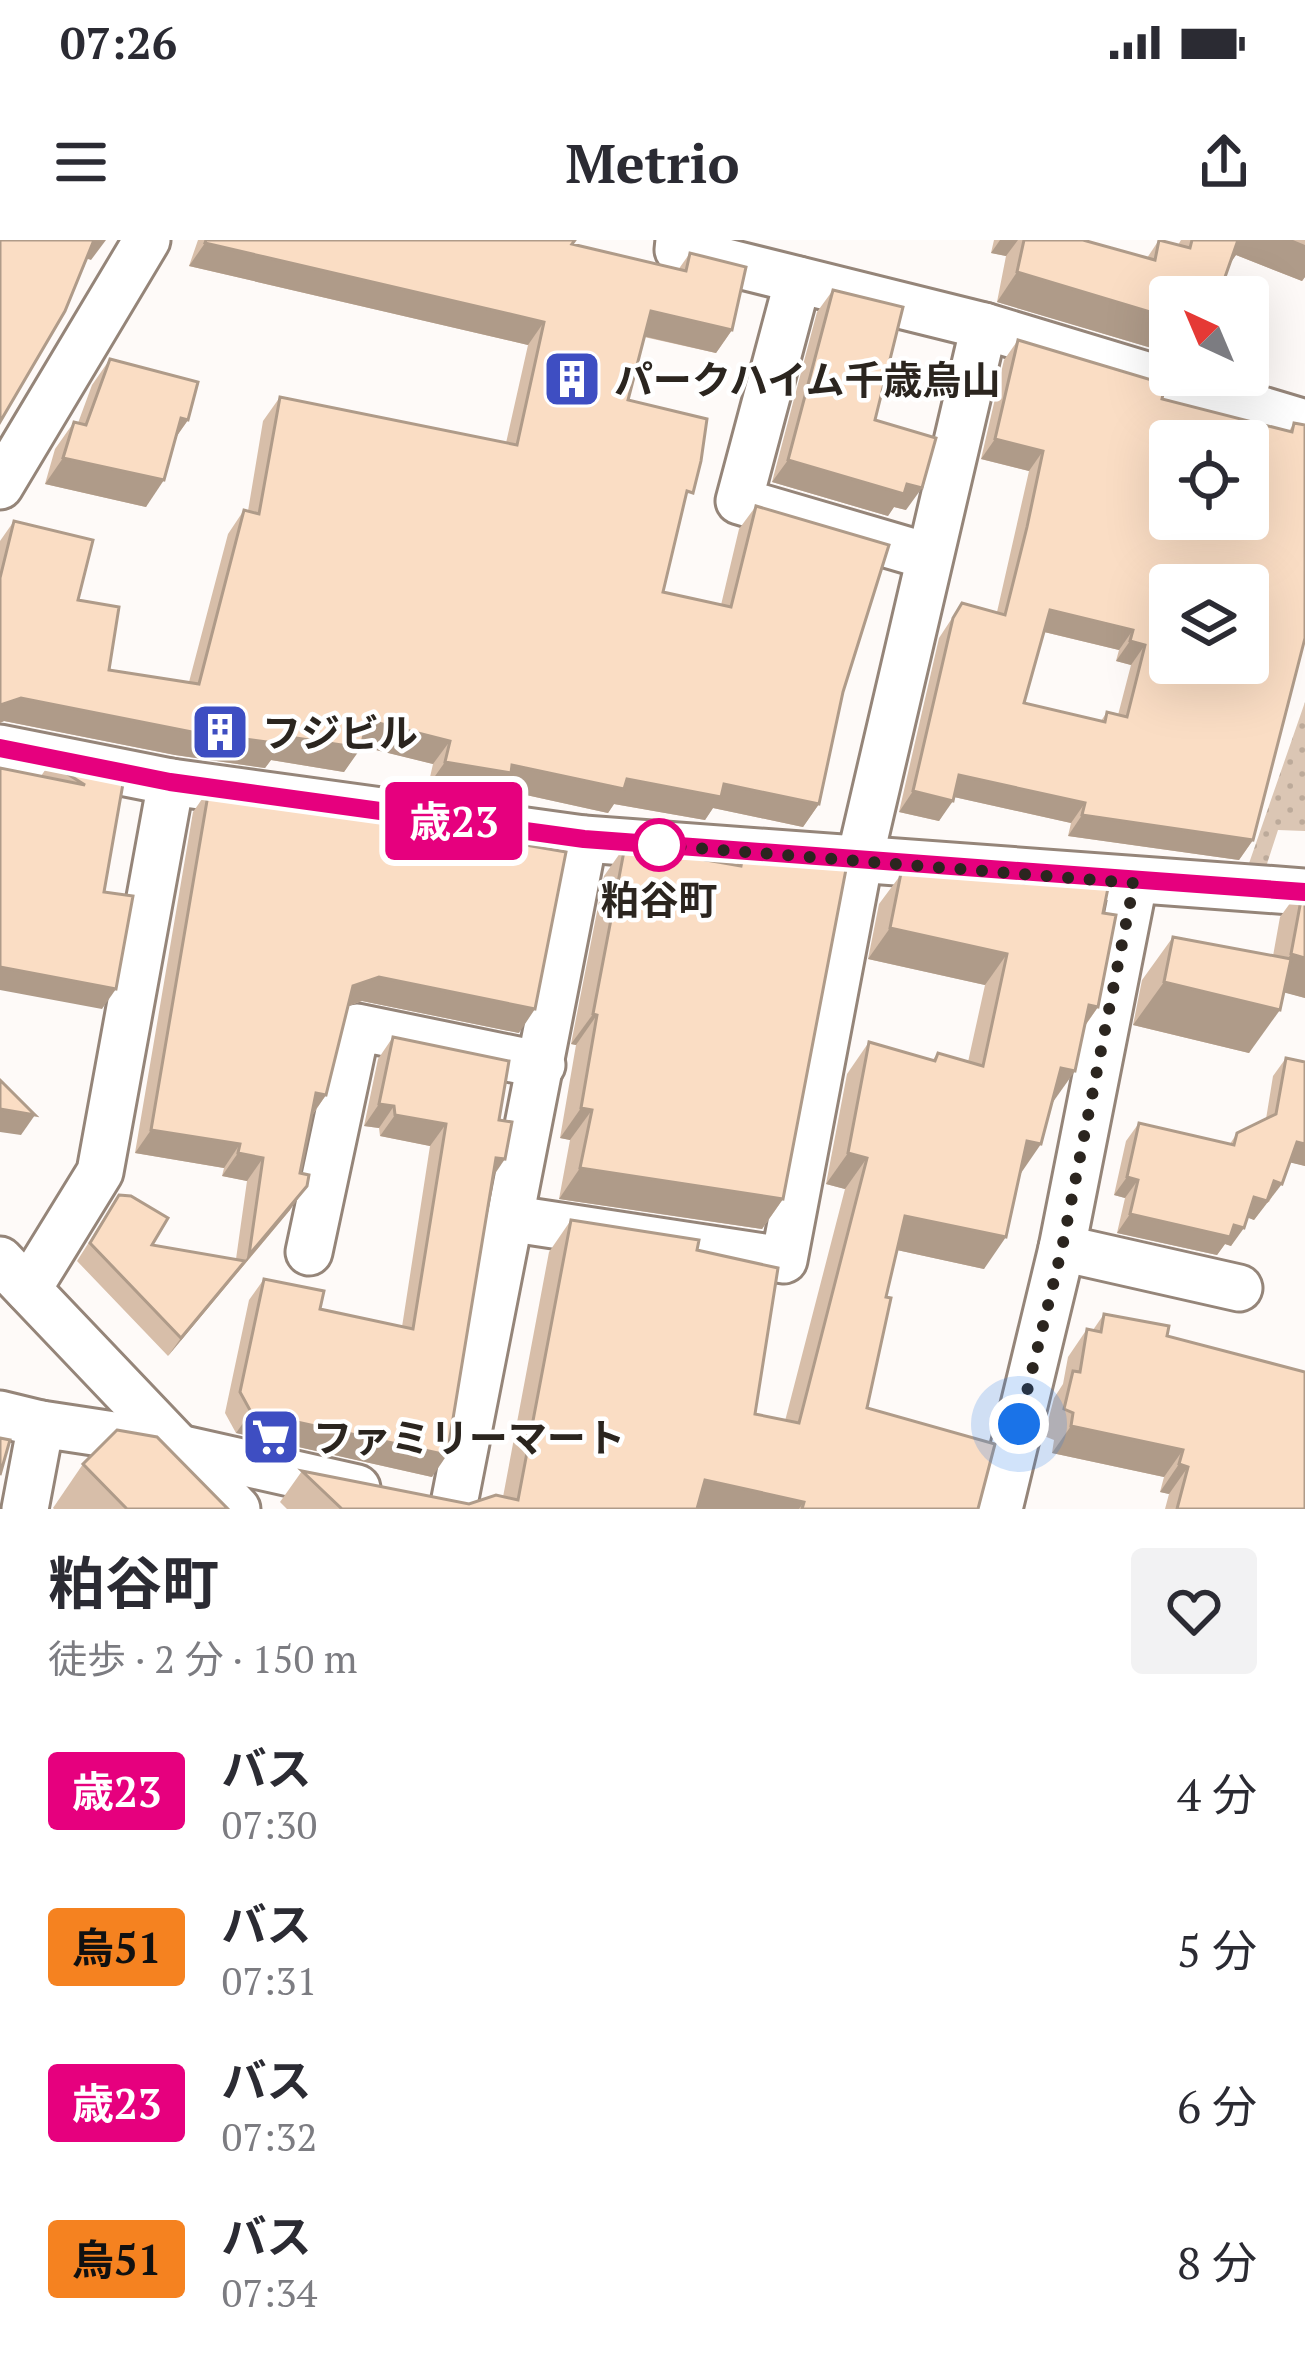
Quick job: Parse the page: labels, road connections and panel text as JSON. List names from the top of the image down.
{
  "places": {
    "building": ["パークハイム千歳烏山", "フジビル"],
    "other": ["粕谷町"],
    "supermarket": ["ファミリーマート"]
  },
  "lines": ["bus line 歳23"],
  "north": "top left",
  "page": {
    "status": "07:26",
    "header": "Metrio",
    "on_map": "歳23",
    "heading": ["粕谷町", "徒歩 · 2 分 · 150 m"],
    "list": [
      {
        "mark": "歳23",
        "name": "バス",
        "note": "07:30",
        "value": "4 分"
      },
      {
        "mark": "烏51",
        "name": "バス",
        "note": "07:31",
        "value": "5 分"
      },
      {
        "mark": "歳23",
        "name": "バス",
        "note": "07:32",
        "value": "6 分"
      },
      {
        "mark": "烏51",
        "name": "バス",
        "note": "07:34",
        "value": "8 分"
      }
    ]
  }
}
